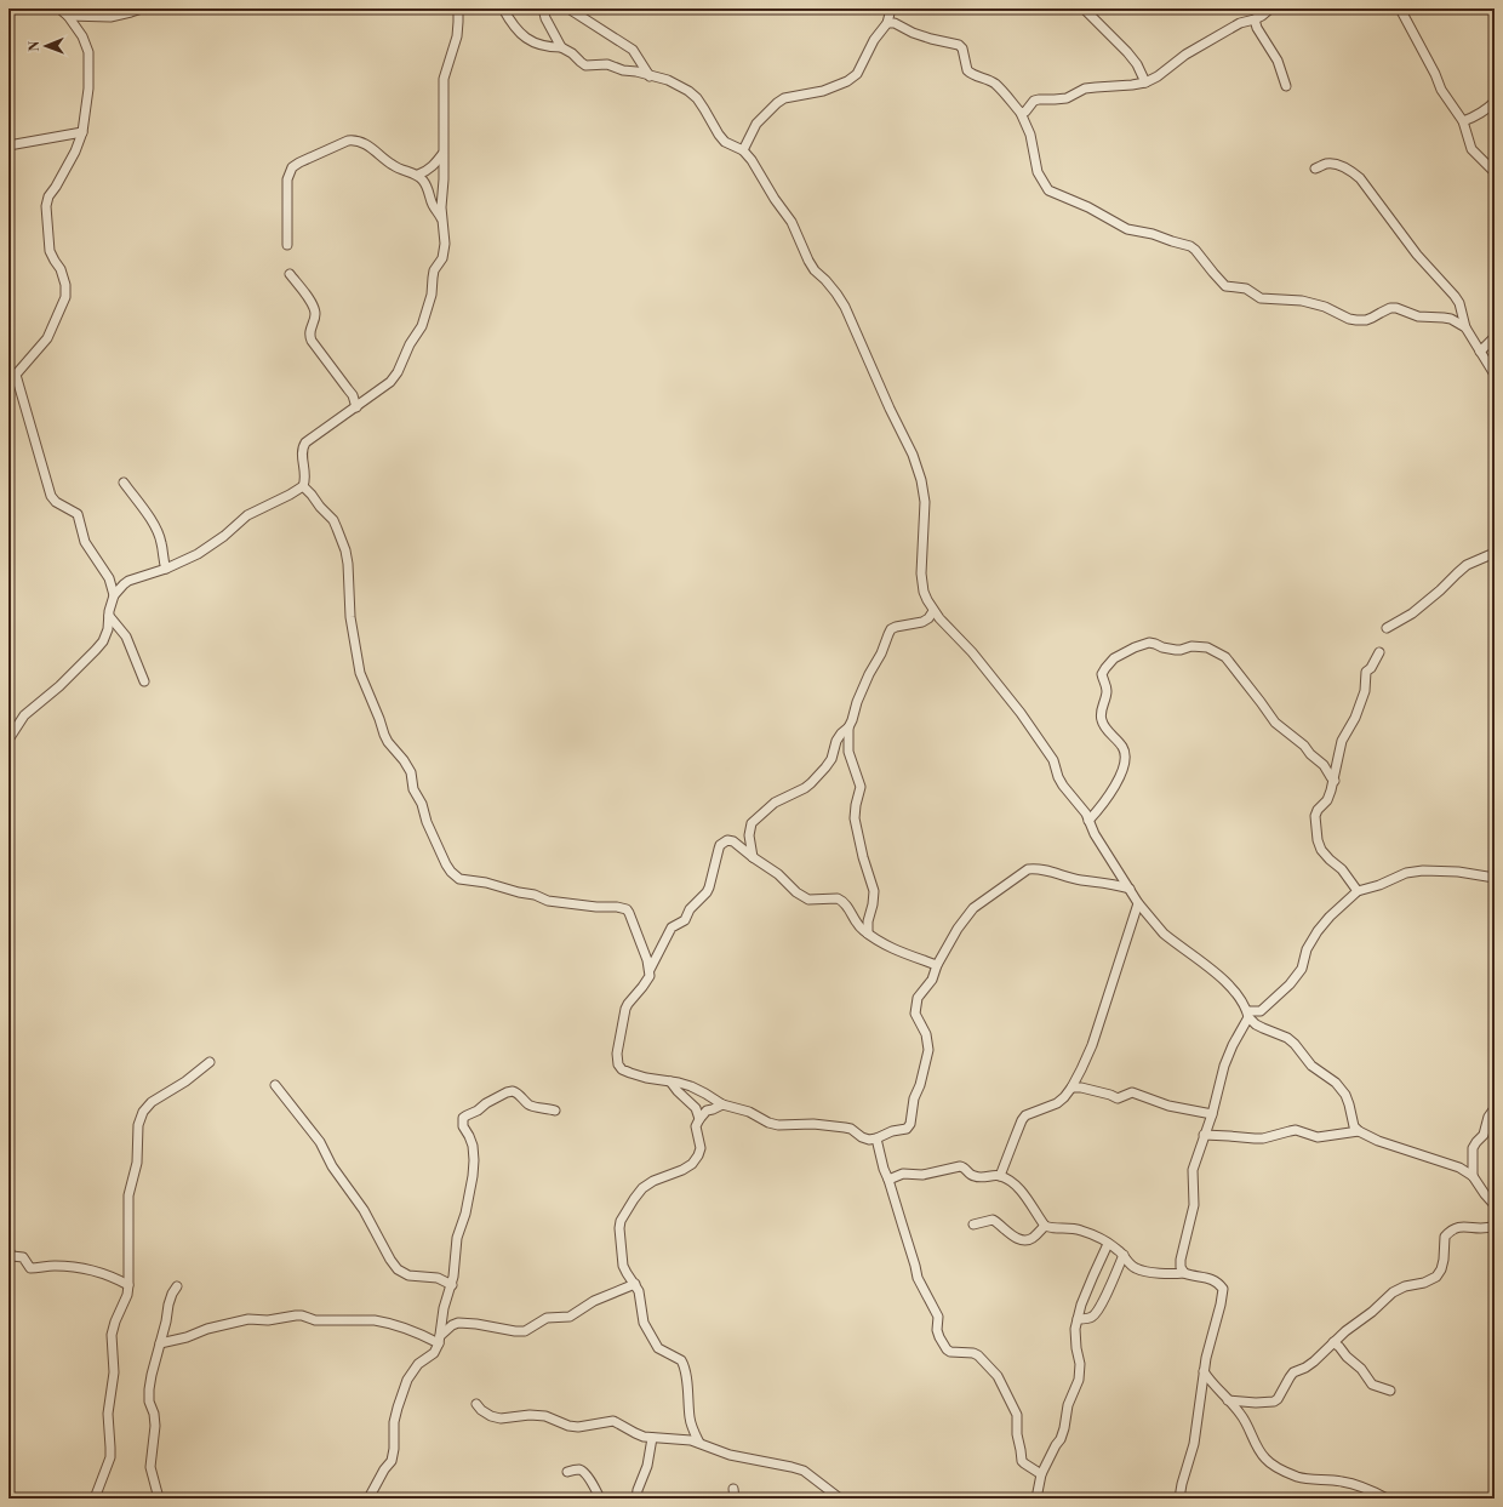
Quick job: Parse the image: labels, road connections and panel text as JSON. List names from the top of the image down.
{
  "north": "left"
}
